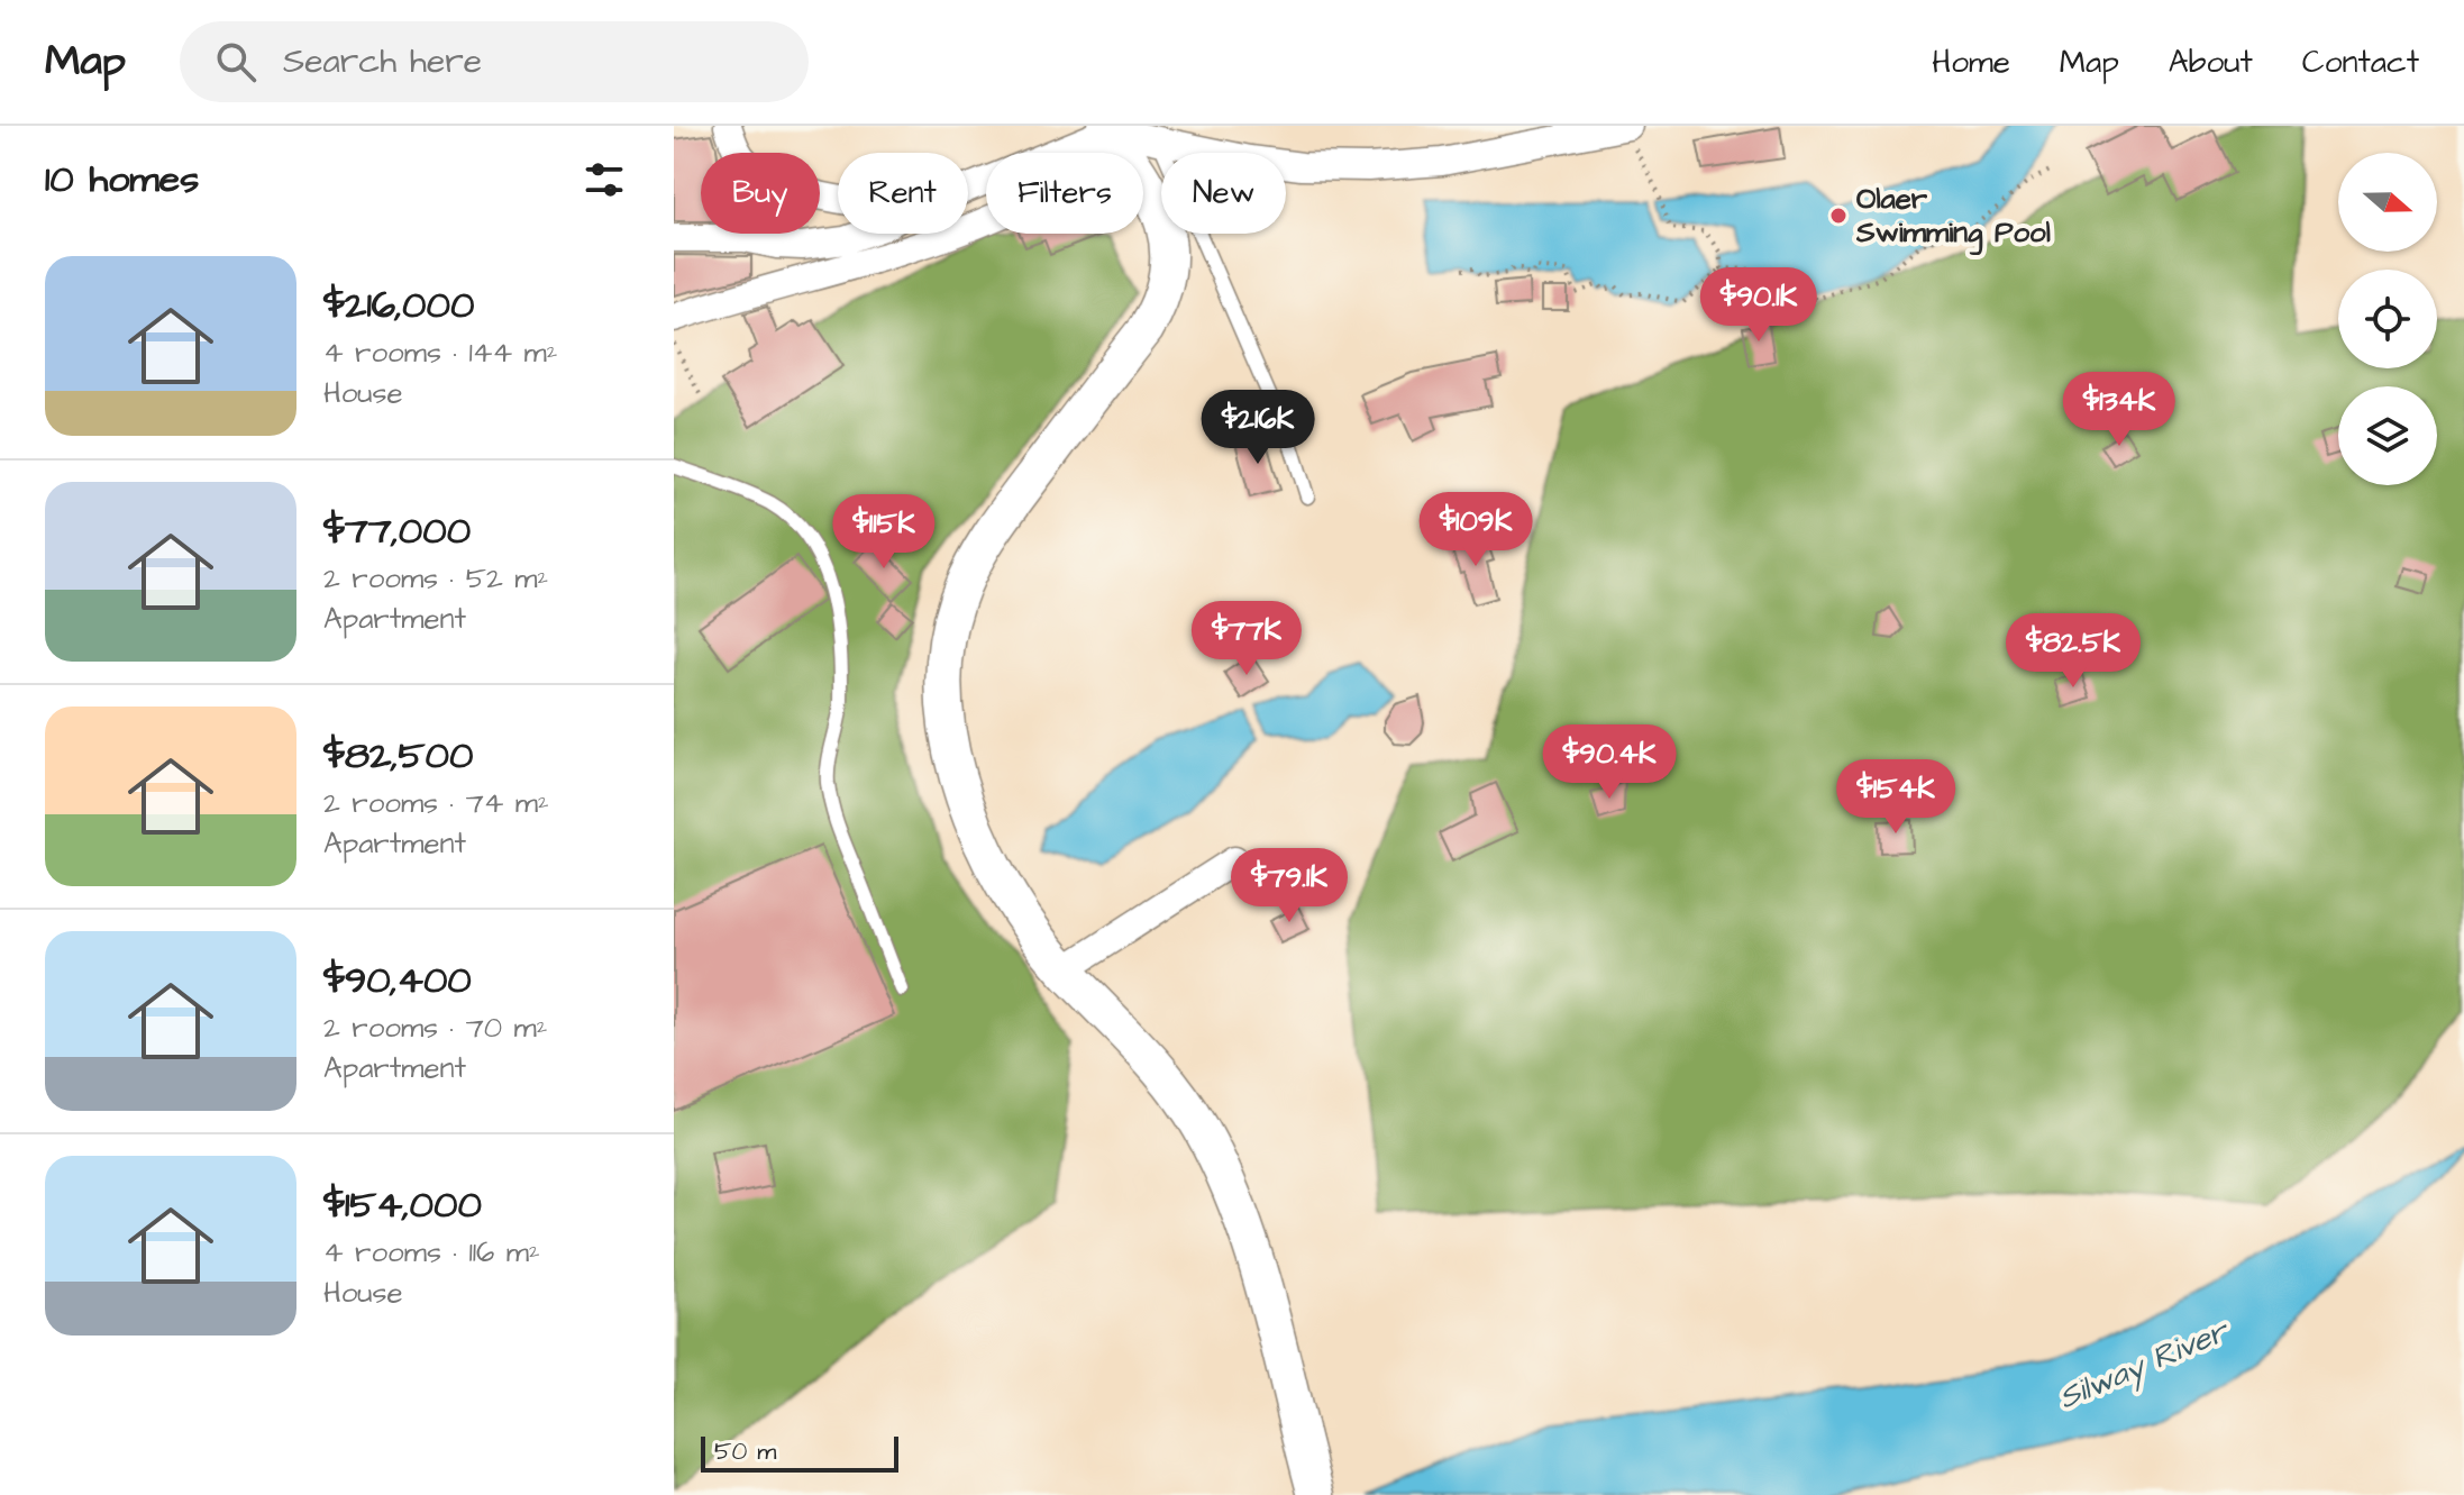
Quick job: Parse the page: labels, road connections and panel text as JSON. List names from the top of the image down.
{
  "water": ["Silway River"],
  "places": ["Olaer Swimming Pool"],
  "scale_bar": "50 m",
  "north": "right",
  "page": {
    "header": "Map",
    "search": "Search here",
    "nav": [
      "Home",
      "Map",
      "About",
      "Contact"
    ],
    "heading": "10 homes",
    "chip": [
      "Buy",
      "Rent",
      "Filters",
      "New"
    ],
    "list": [
      {
        "name": "$216,000",
        "note": "4 rooms · 144 m² · House"
      },
      {
        "name": "$77,000",
        "note": "2 rooms · 52 m² · Apartment"
      },
      {
        "name": "$82,500",
        "note": "2 rooms · 74 m² · Apartment"
      },
      {
        "name": "$90,400",
        "note": "2 rooms · 70 m² · Apartment"
      },
      {
        "name": "$154,000",
        "note": "4 rooms · 116 m² · House"
      }
    ],
    "price": [
      "$90.1K",
      "$134K",
      "$216K",
      "$109K",
      "$115K",
      "$77K",
      "$82.5K",
      "$90.4K",
      "$154K",
      "$79.1K"
    ],
    "scale": "50 m"
  }
}
